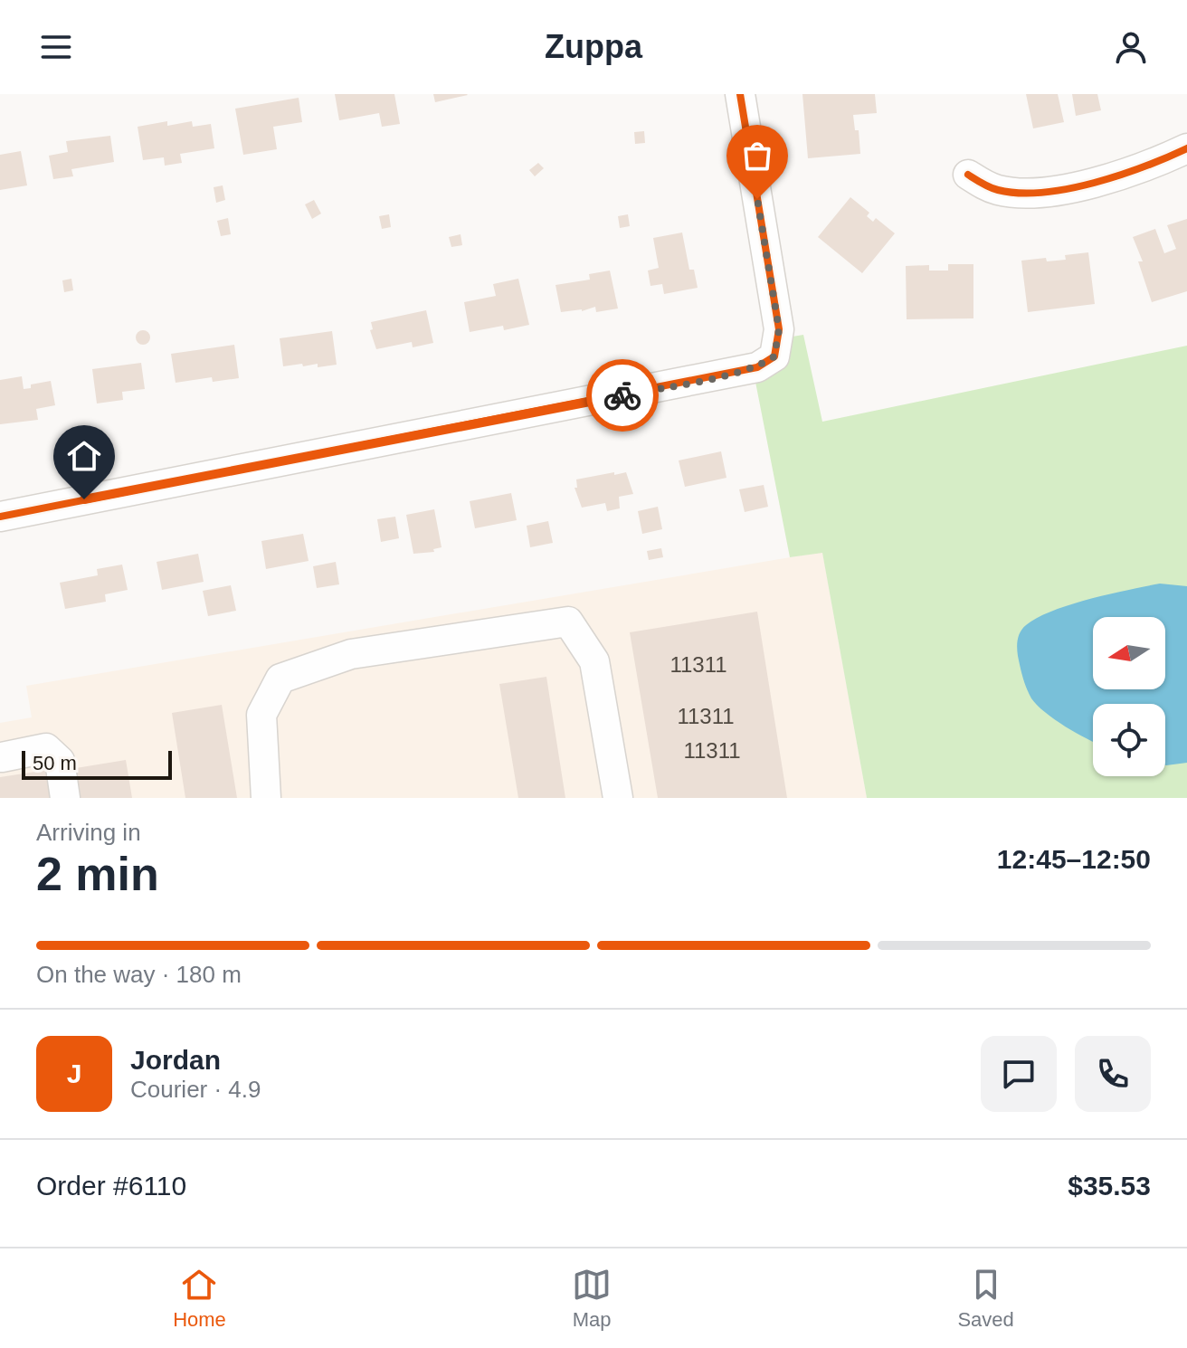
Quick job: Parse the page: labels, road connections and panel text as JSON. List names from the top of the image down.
{
  "house_numbers": ["11311", "11311", "11311"],
  "scale_bar": "50 m",
  "north": "left",
  "page": {
    "header": "Zuppa",
    "scale": "50 m",
    "heading": ["2 min", "Arriving in", "12:45–12:50"],
    "panel": [
      "Jordan",
      "Courier · 4.9",
      "Order #6110",
      "$35.53"
    ],
    "bar": "On the way · 180 m",
    "round": "J",
    "tabs": ["Home", "Map", "Saved"]
  }
}
